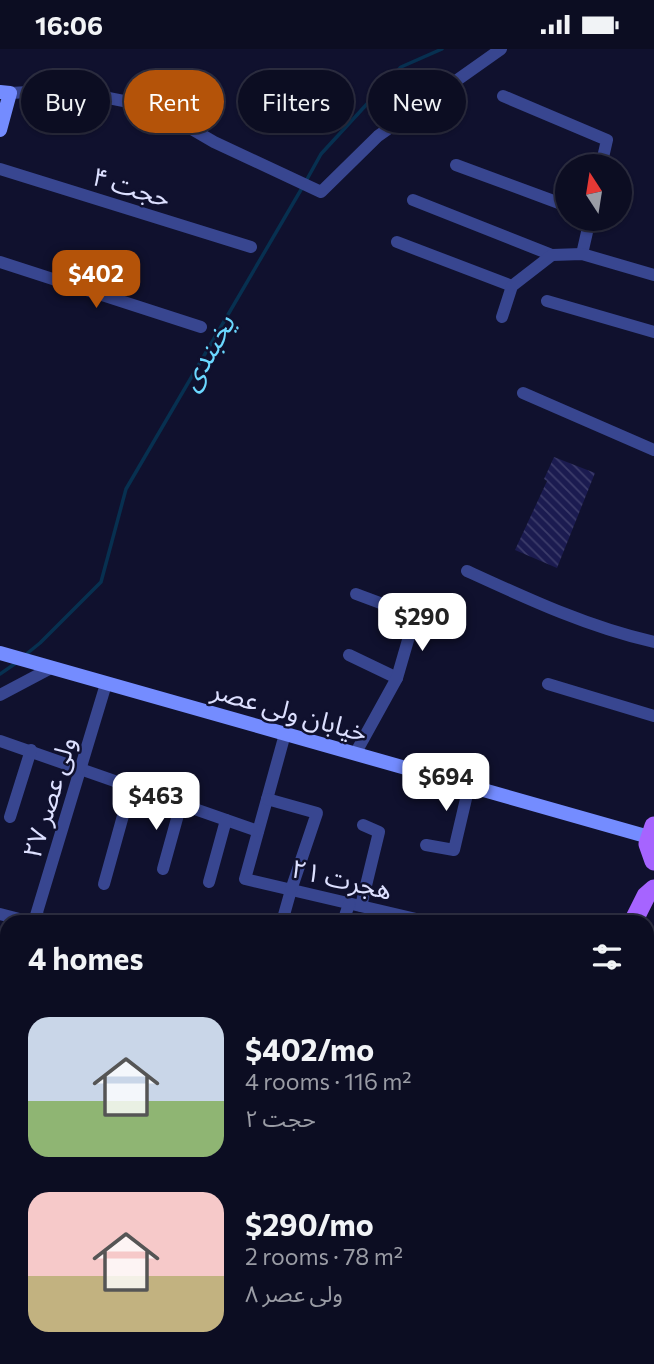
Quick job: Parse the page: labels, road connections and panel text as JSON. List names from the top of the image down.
{
  "streets": {
    "main road": ["خیابان ولی عصر"],
    "street": ["حجت ۴", "ولی عصر ۲۷", "هجرت ۲۱"]
  },
  "crossings": [
    ["خیابان ولی عصر", "ولی عصر ۲۷"]
  ],
  "water": ["یخبندی"],
  "north": "top",
  "page": {
    "status": "16:06",
    "chip": [
      "Buy",
      "Rent",
      "Filters",
      "New"
    ],
    "price": [
      "$402",
      "$290",
      "$694",
      "$463"
    ],
    "heading": "4 homes",
    "list": [
      {
        "name": "$402/mo",
        "note": "4 rooms · 116 m² · حجت ۲"
      },
      {
        "name": "$290/mo",
        "note": "2 rooms · 78 m² · ولی عصر ۸"
      }
    ]
  }
}
